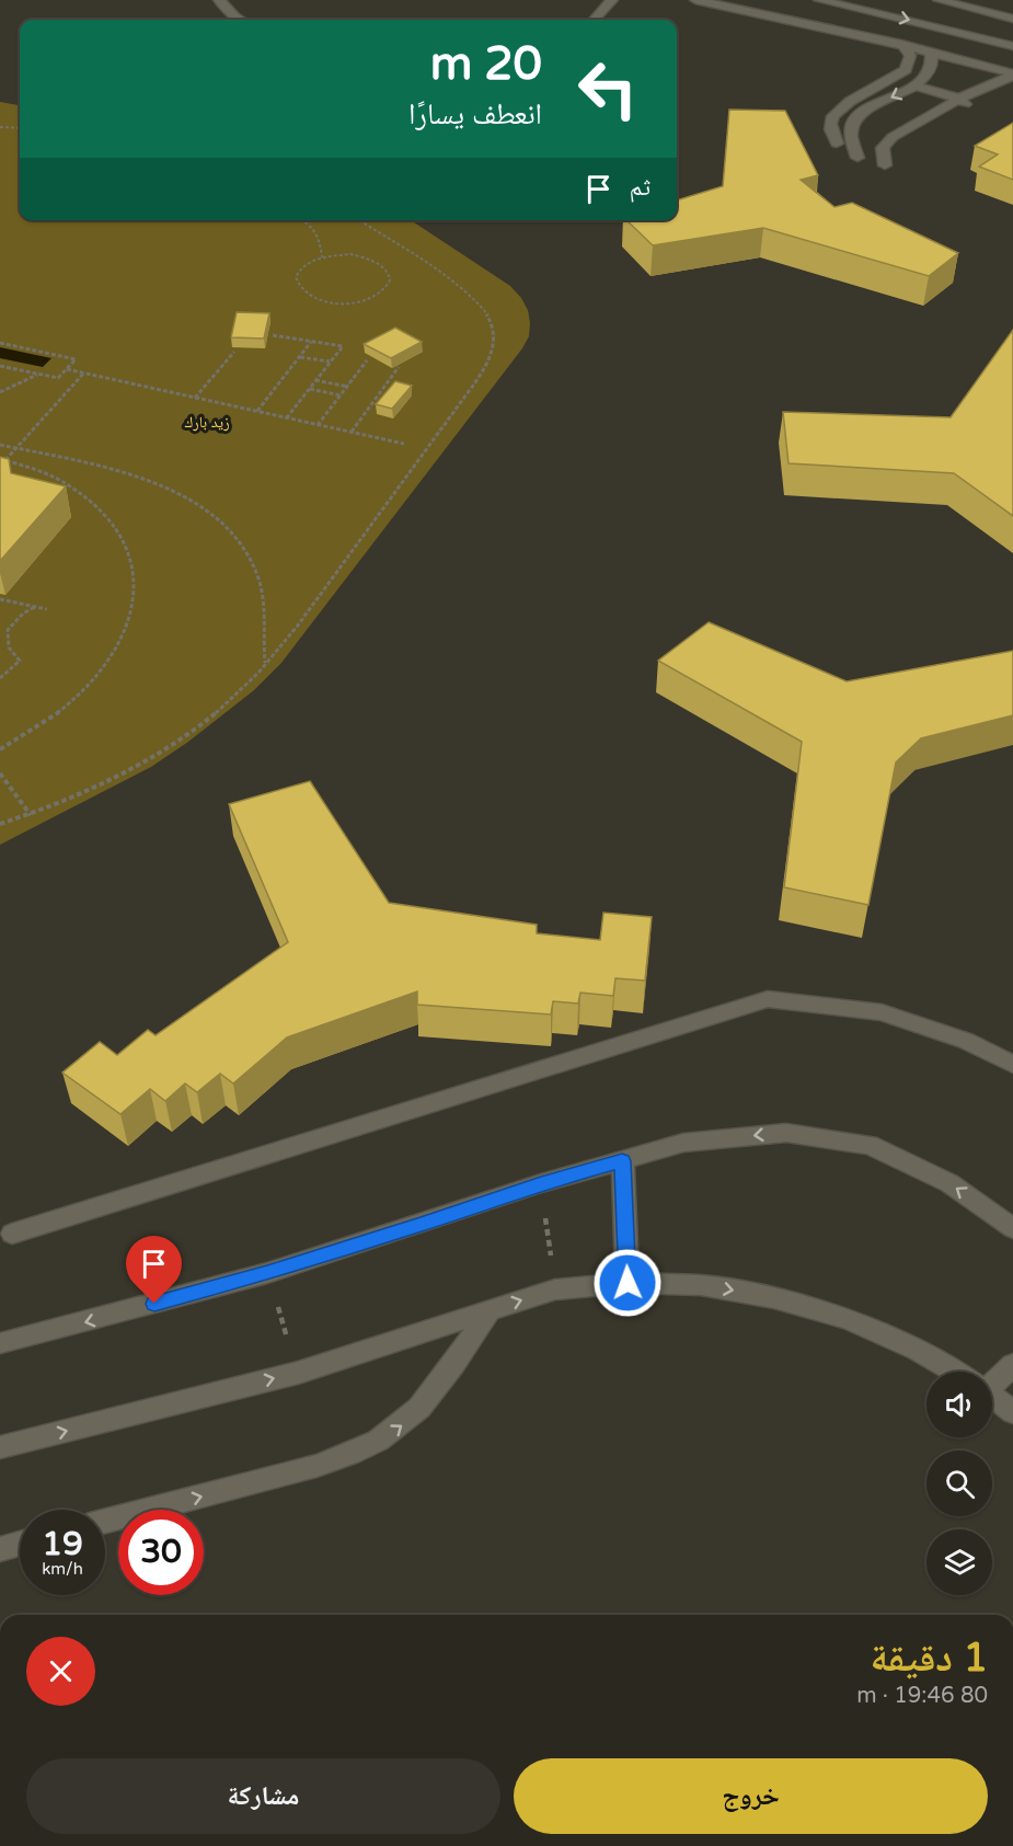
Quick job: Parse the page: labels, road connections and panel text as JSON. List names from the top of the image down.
{
  "parks": ["زيد بارك"],
  "page": {
    "turn": ["20 m", "انعطف يسارًا"],
    "then": "ثم",
    "speed": "19 km/h",
    "limit": "30",
    "heading": ["1 دقيقة", "80 m · 19:46"],
    "buttons": ["خروج", "مشاركة"]
  }
}
